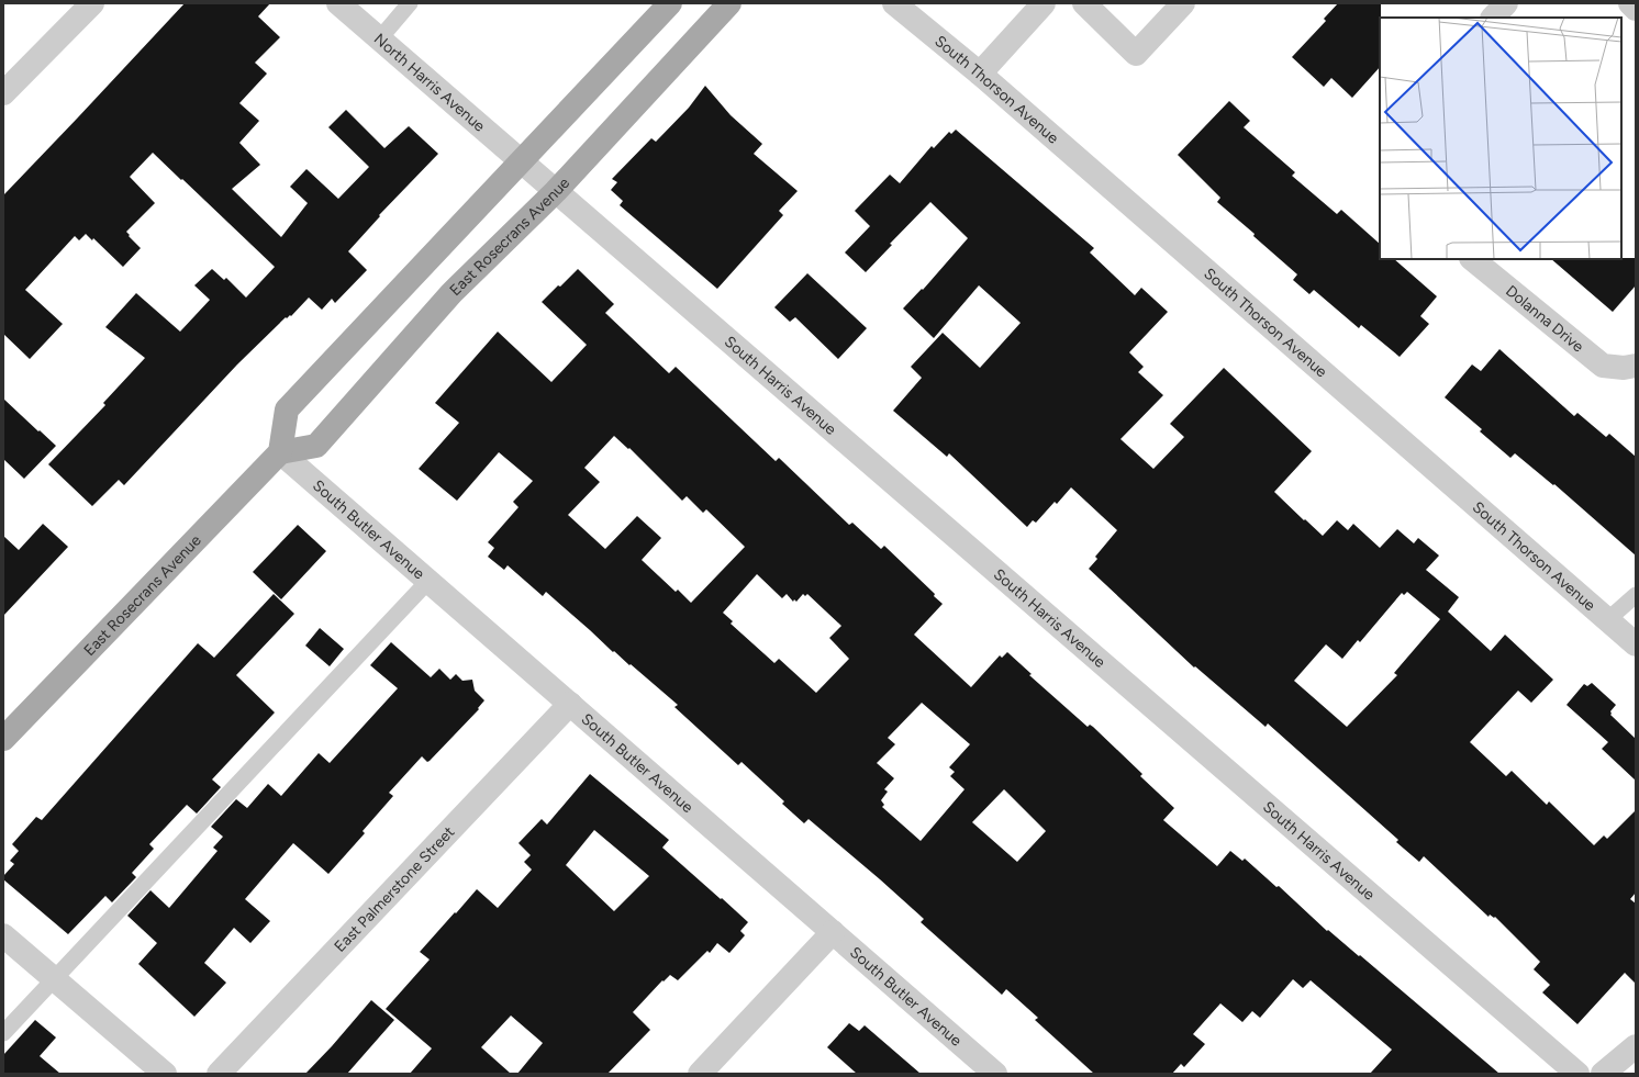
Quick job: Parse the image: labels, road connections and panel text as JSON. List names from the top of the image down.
{
  "streets": {
    "main road": ["East Rosecrans Avenue"],
    "street": [
      "North Harris Avenue",
      "South Thorson Avenue",
      "Dolanna Drive",
      "South Harris Avenue",
      "South Butler Avenue",
      "East Palmerstone Street"
    ]
  },
  "crossings": [
    ["North Harris Avenue", "South Harris Avenue"],
    ["East Rosecrans Avenue", "South Harris Avenue"],
    ["East Rosecrans Avenue", "South Butler Avenue"],
    ["South Butler Avenue", "East Palmerstone Street"]
  ]
}
